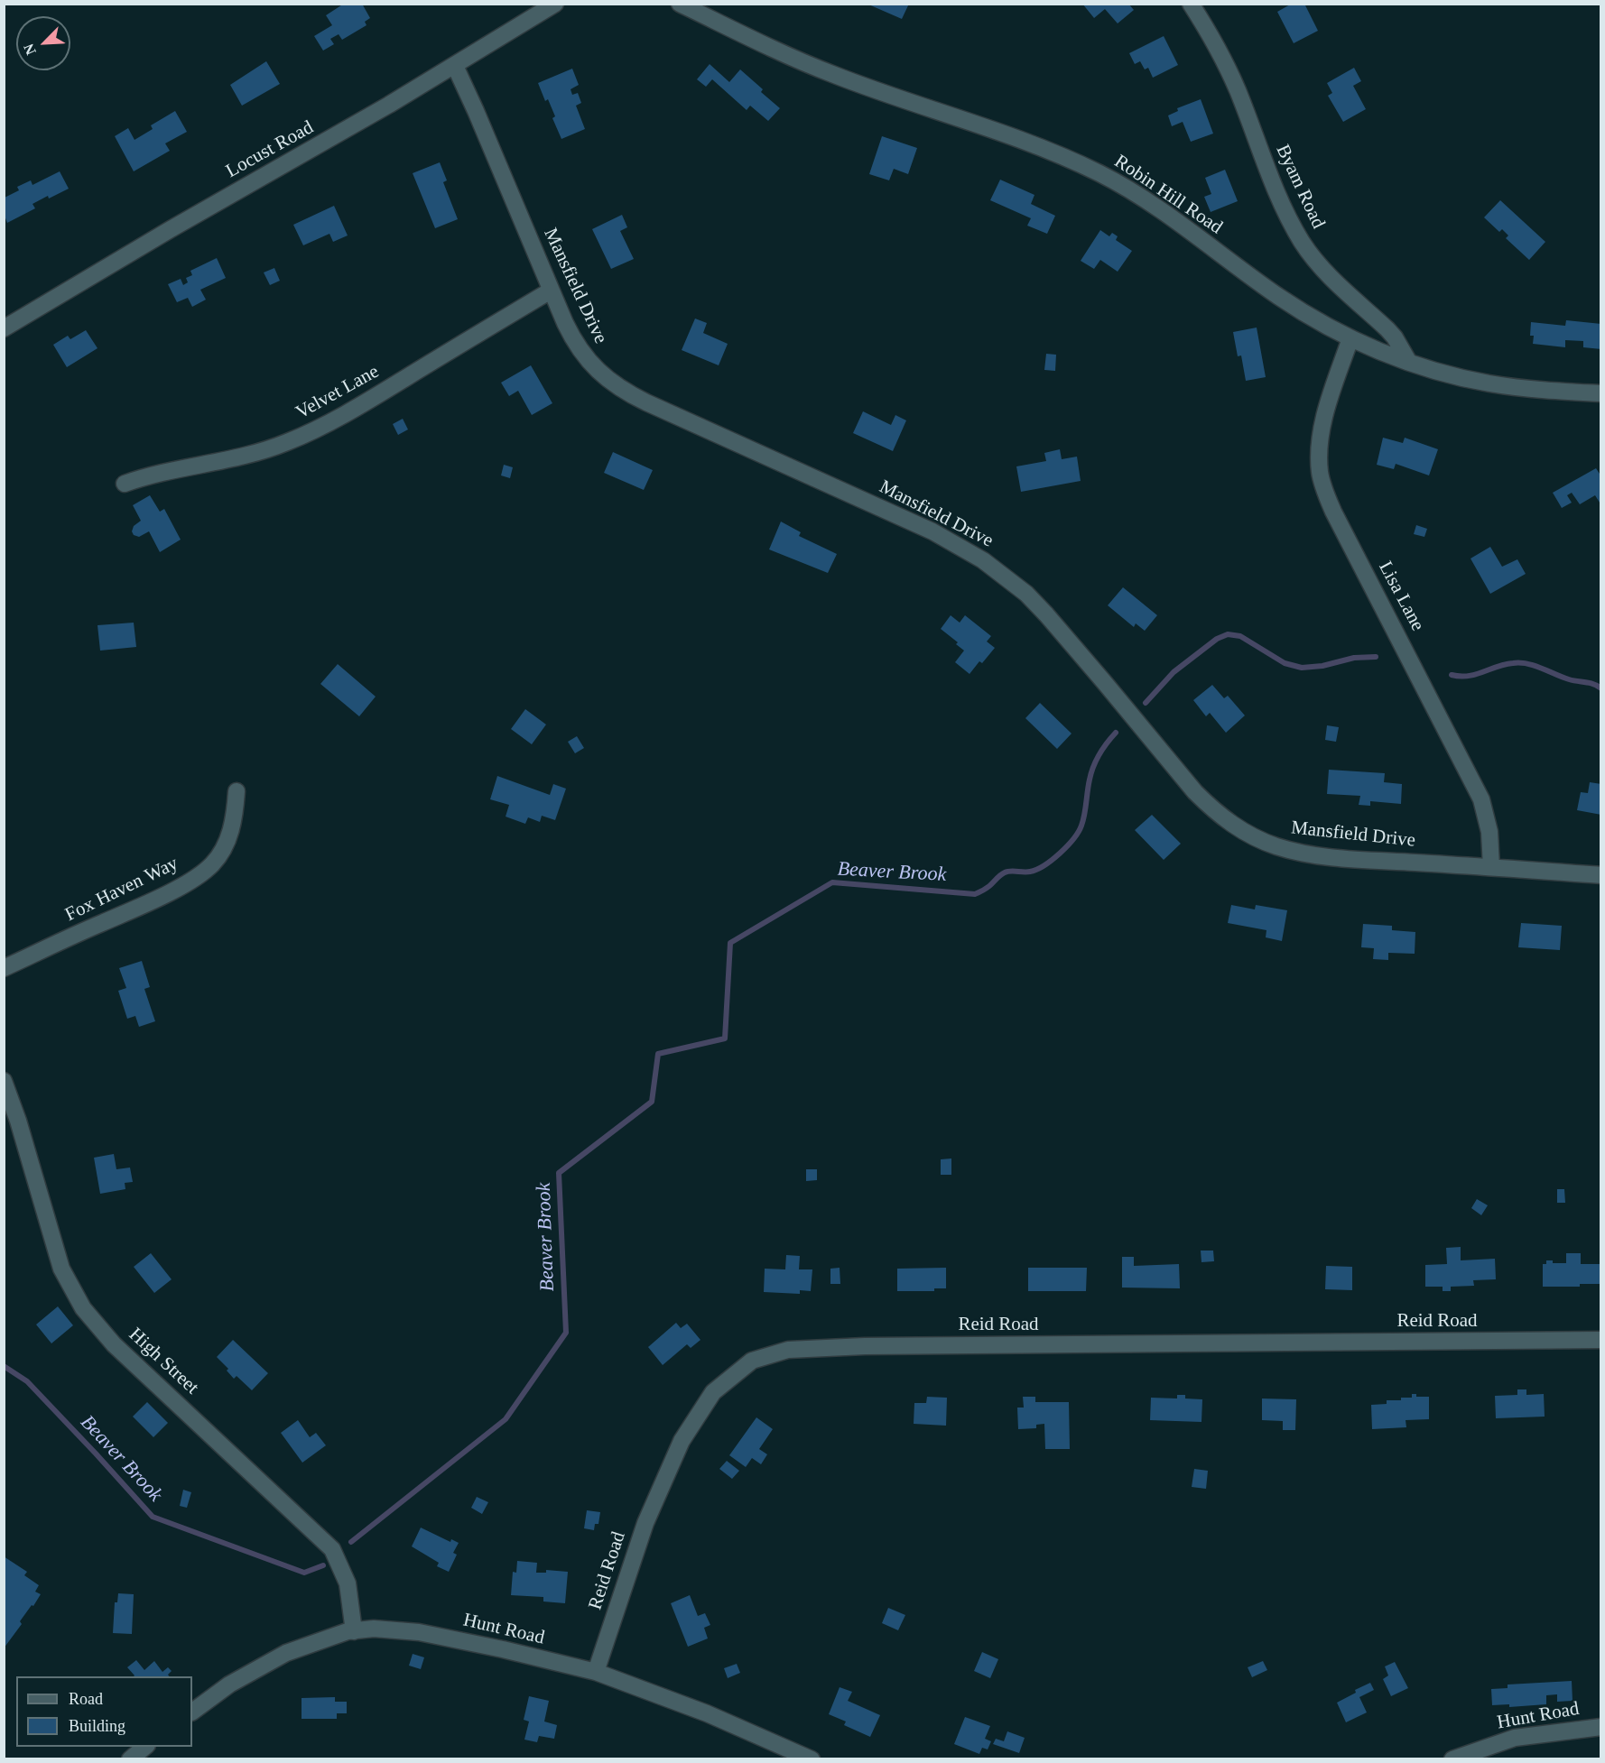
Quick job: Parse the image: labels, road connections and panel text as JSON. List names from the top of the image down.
{
  "streets": {
    "street": [
      "Locust Road",
      "Byam Road",
      "Robin Hill Road",
      "Mansfield Drive",
      "Velvet Lane",
      "Lisa Lane",
      "Fox Haven Way",
      "Reid Road",
      "High Street",
      "Hunt Road"
    ]
  },
  "crossings": [
    ["Locust Road", "Mansfield Drive"],
    ["Byam Road", "Robin Hill Road"],
    ["Robin Hill Road", "Lisa Lane"],
    ["Mansfield Drive", "Velvet Lane"],
    ["Mansfield Drive", "Lisa Lane"],
    ["Reid Road", "Hunt Road"],
    ["High Street", "Hunt Road"]
  ],
  "water": ["Beaver Brook"],
  "legend": ["Road", "Building"],
  "north": "bottom left"
}
